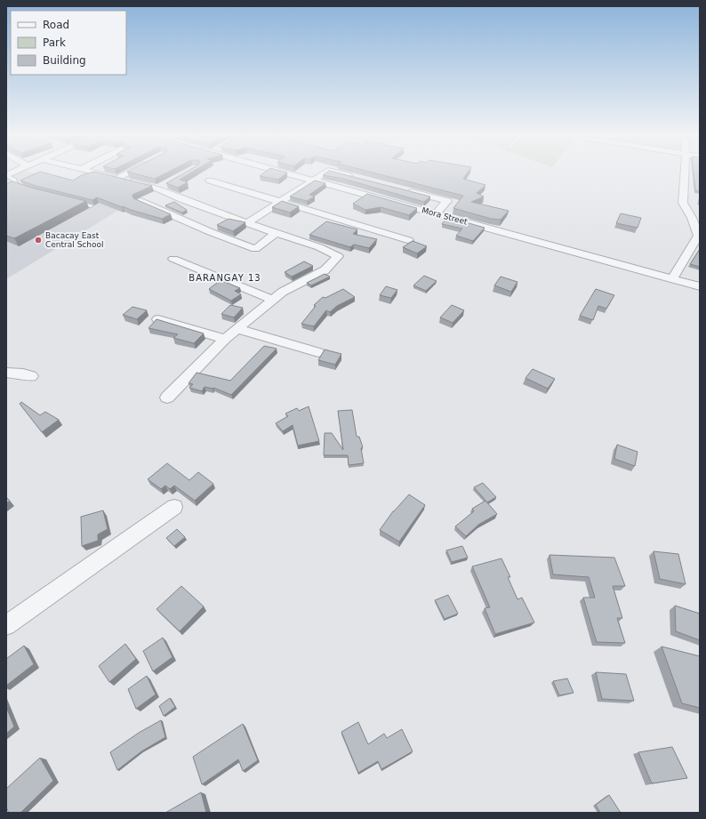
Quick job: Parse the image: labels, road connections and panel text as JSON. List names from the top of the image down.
{
  "streets": {
    "street": ["Mora Street"]
  },
  "districts": ["BARANGAY 13"],
  "places": ["Bacacay East Central School"],
  "legend": ["Road", "Park", "Building"]
}
